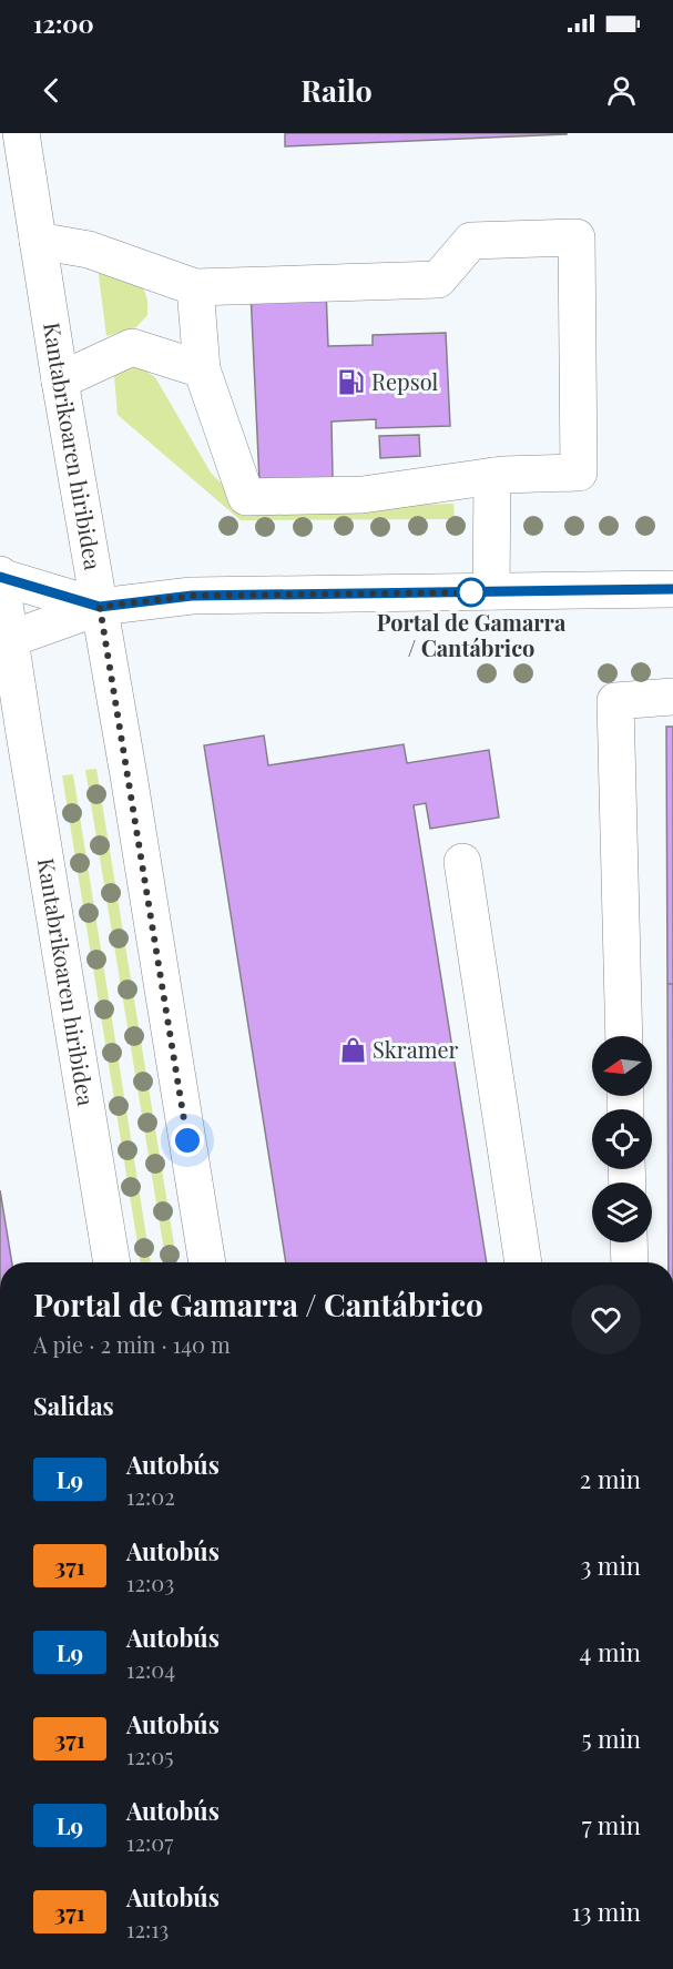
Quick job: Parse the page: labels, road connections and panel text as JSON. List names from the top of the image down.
{
  "streets": {
    "main road": ["Kantabrikoaren hiribidea"]
  },
  "places": {
    "fuel station": ["Repsol"],
    "other": ["Portal de Gamarra / Cantábrico"],
    "shop": ["Skramer"]
  },
  "lines": ["bus line L9"],
  "north": "left",
  "page": {
    "status": "12:00",
    "header": "Railo",
    "heading": [
      ["Portal de Gamarra / Cantábrico", "A pie · 2 min · 140 m"],
      "Salidas"
    ],
    "list": [
      {
        "mark": "L9",
        "name": "Autobús",
        "note": "12:02",
        "value": "2 min"
      },
      {
        "mark": "371",
        "name": "Autobús",
        "note": "12:03",
        "value": "3 min"
      },
      {
        "mark": "L9",
        "name": "Autobús",
        "note": "12:04",
        "value": "4 min"
      },
      {
        "mark": "371",
        "name": "Autobús",
        "note": "12:05",
        "value": "5 min"
      },
      {
        "mark": "L9",
        "name": "Autobús",
        "note": "12:07",
        "value": "7 min"
      },
      {
        "mark": "371",
        "name": "Autobús",
        "note": "12:13",
        "value": "13 min"
      }
    ]
  }
}
